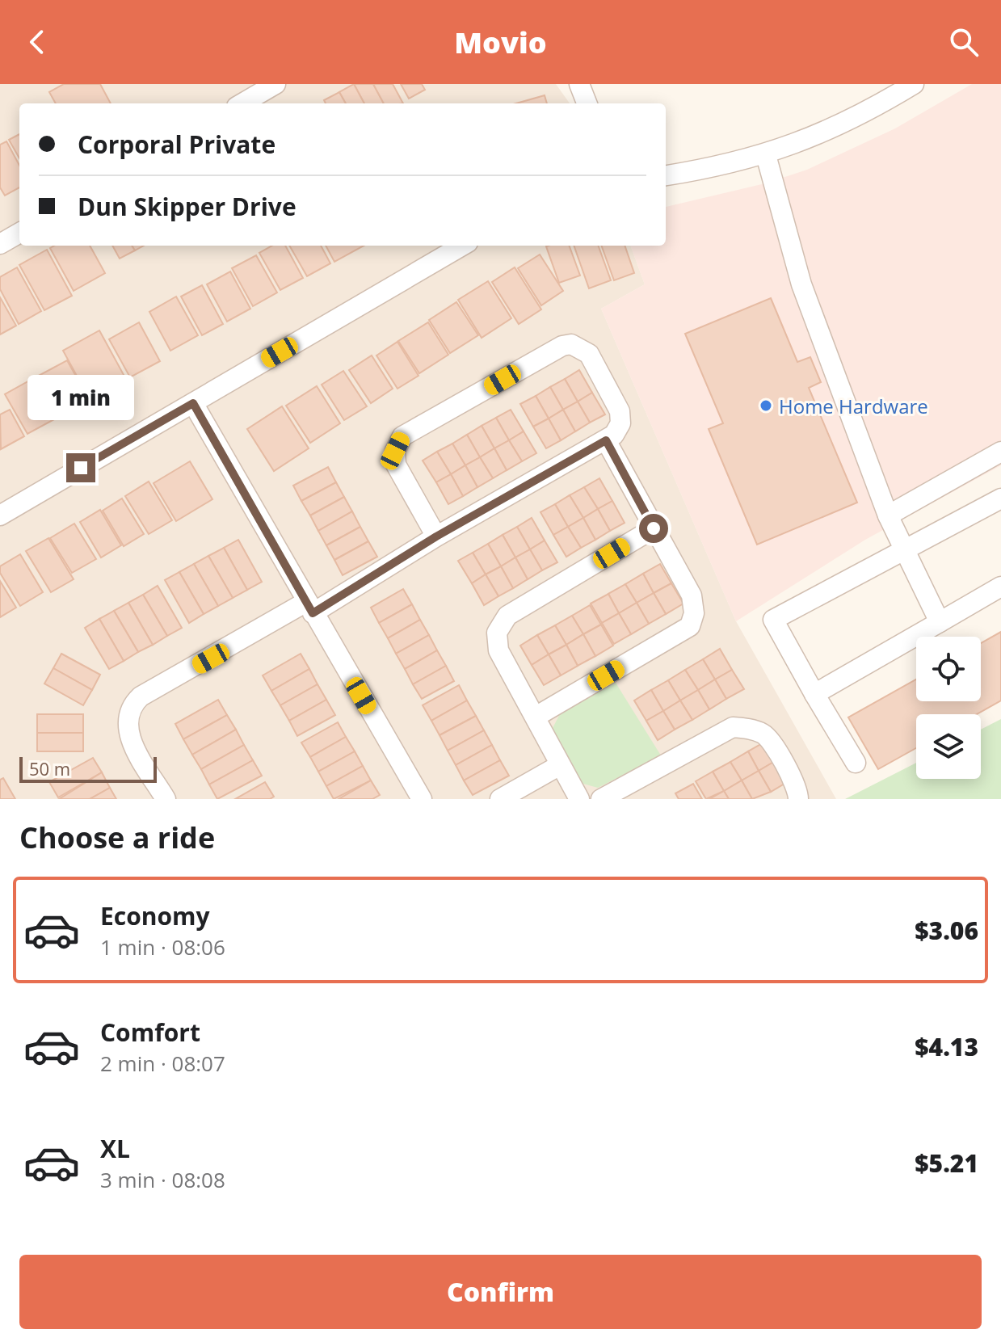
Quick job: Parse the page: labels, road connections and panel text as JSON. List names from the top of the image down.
{
  "places": ["Home Hardware"],
  "scale_bar": "50 m",
  "page": {
    "header": "Movio",
    "banner": ["Corporal Private", "Dun Skipper Drive"],
    "bubble": "1 min",
    "scale": "50 m",
    "heading": "Choose a ride",
    "list": [
      {
        "name": "Economy",
        "note": "1 min · 08:06",
        "value": "$3.06"
      },
      {
        "name": "Comfort",
        "note": "2 min · 08:07",
        "value": "$4.13"
      },
      {
        "name": "XL",
        "note": "3 min · 08:08",
        "value": "$5.21"
      }
    ],
    "buttons": "Confirm"
  }
}
